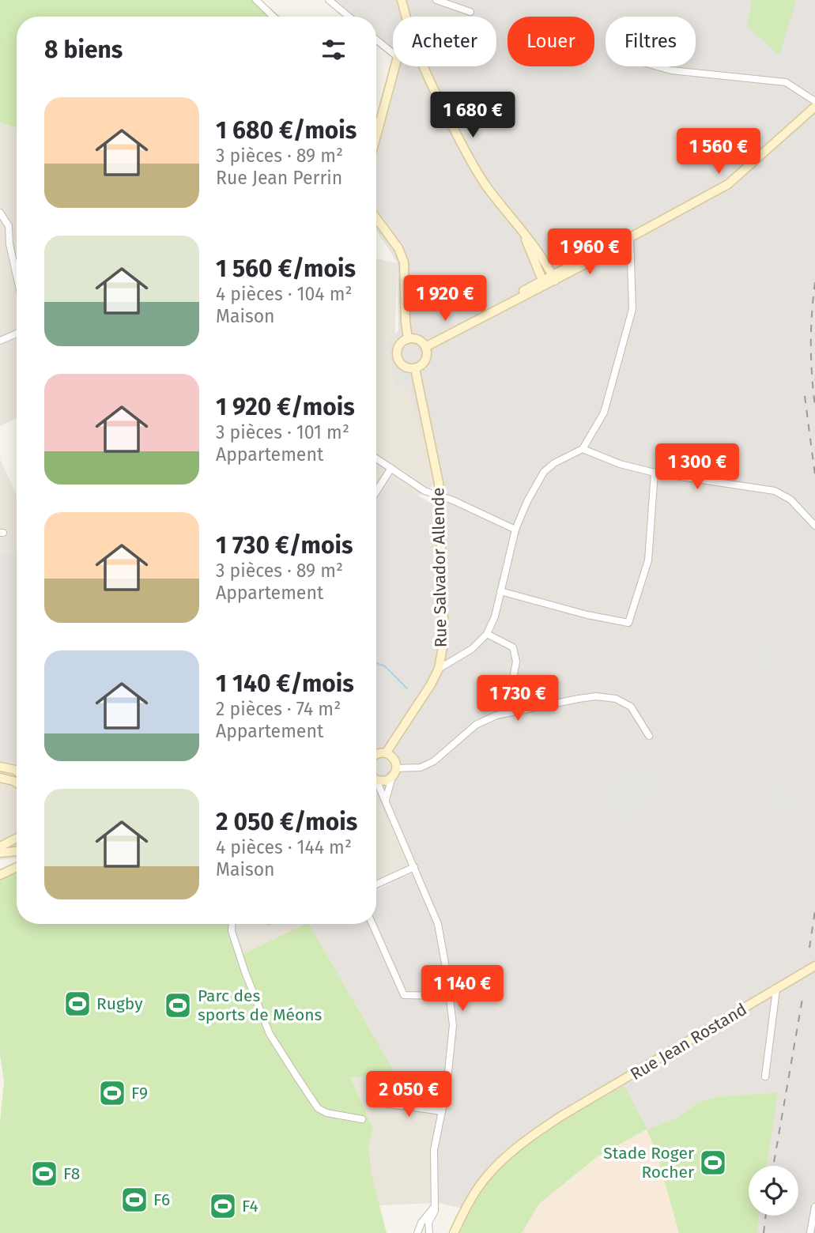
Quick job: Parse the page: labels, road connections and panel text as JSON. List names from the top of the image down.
{
  "streets": {
    "street": ["Rue Salvador Allende", "Rue Jean Rostand"]
  },
  "places": {
    "sports": [
      "Rugby",
      "Parc des sports de Méons",
      "F9",
      "Stade Roger Rocher",
      "F8",
      "F6",
      "F4"
    ]
  },
  "page": {
    "chip": ["Acheter", "Louer", "Filtres"],
    "heading": "8 biens",
    "list": [
      {
        "name": "1 680 €/mois",
        "note": "3 pièces · 89 m² · Rue Jean Perrin"
      },
      {
        "name": "1 560 €/mois",
        "note": "4 pièces · 104 m² · Maison"
      },
      {
        "name": "1 920 €/mois",
        "note": "3 pièces · 101 m² · Appartement"
      },
      {
        "name": "1 730 €/mois",
        "note": "3 pièces · 89 m² · Appartement"
      },
      {
        "name": "1 140 €/mois",
        "note": "2 pièces · 74 m² · Appartement"
      },
      {
        "name": "2 050 €/mois",
        "note": "4 pièces · 144 m² · Maison"
      }
    ],
    "price": [
      "1 680 €",
      "1 560 €",
      "1 960 €",
      "1 920 €",
      "1 300 €",
      "1 730 €",
      "1 140 €",
      "2 050 €"
    ]
  }
}
